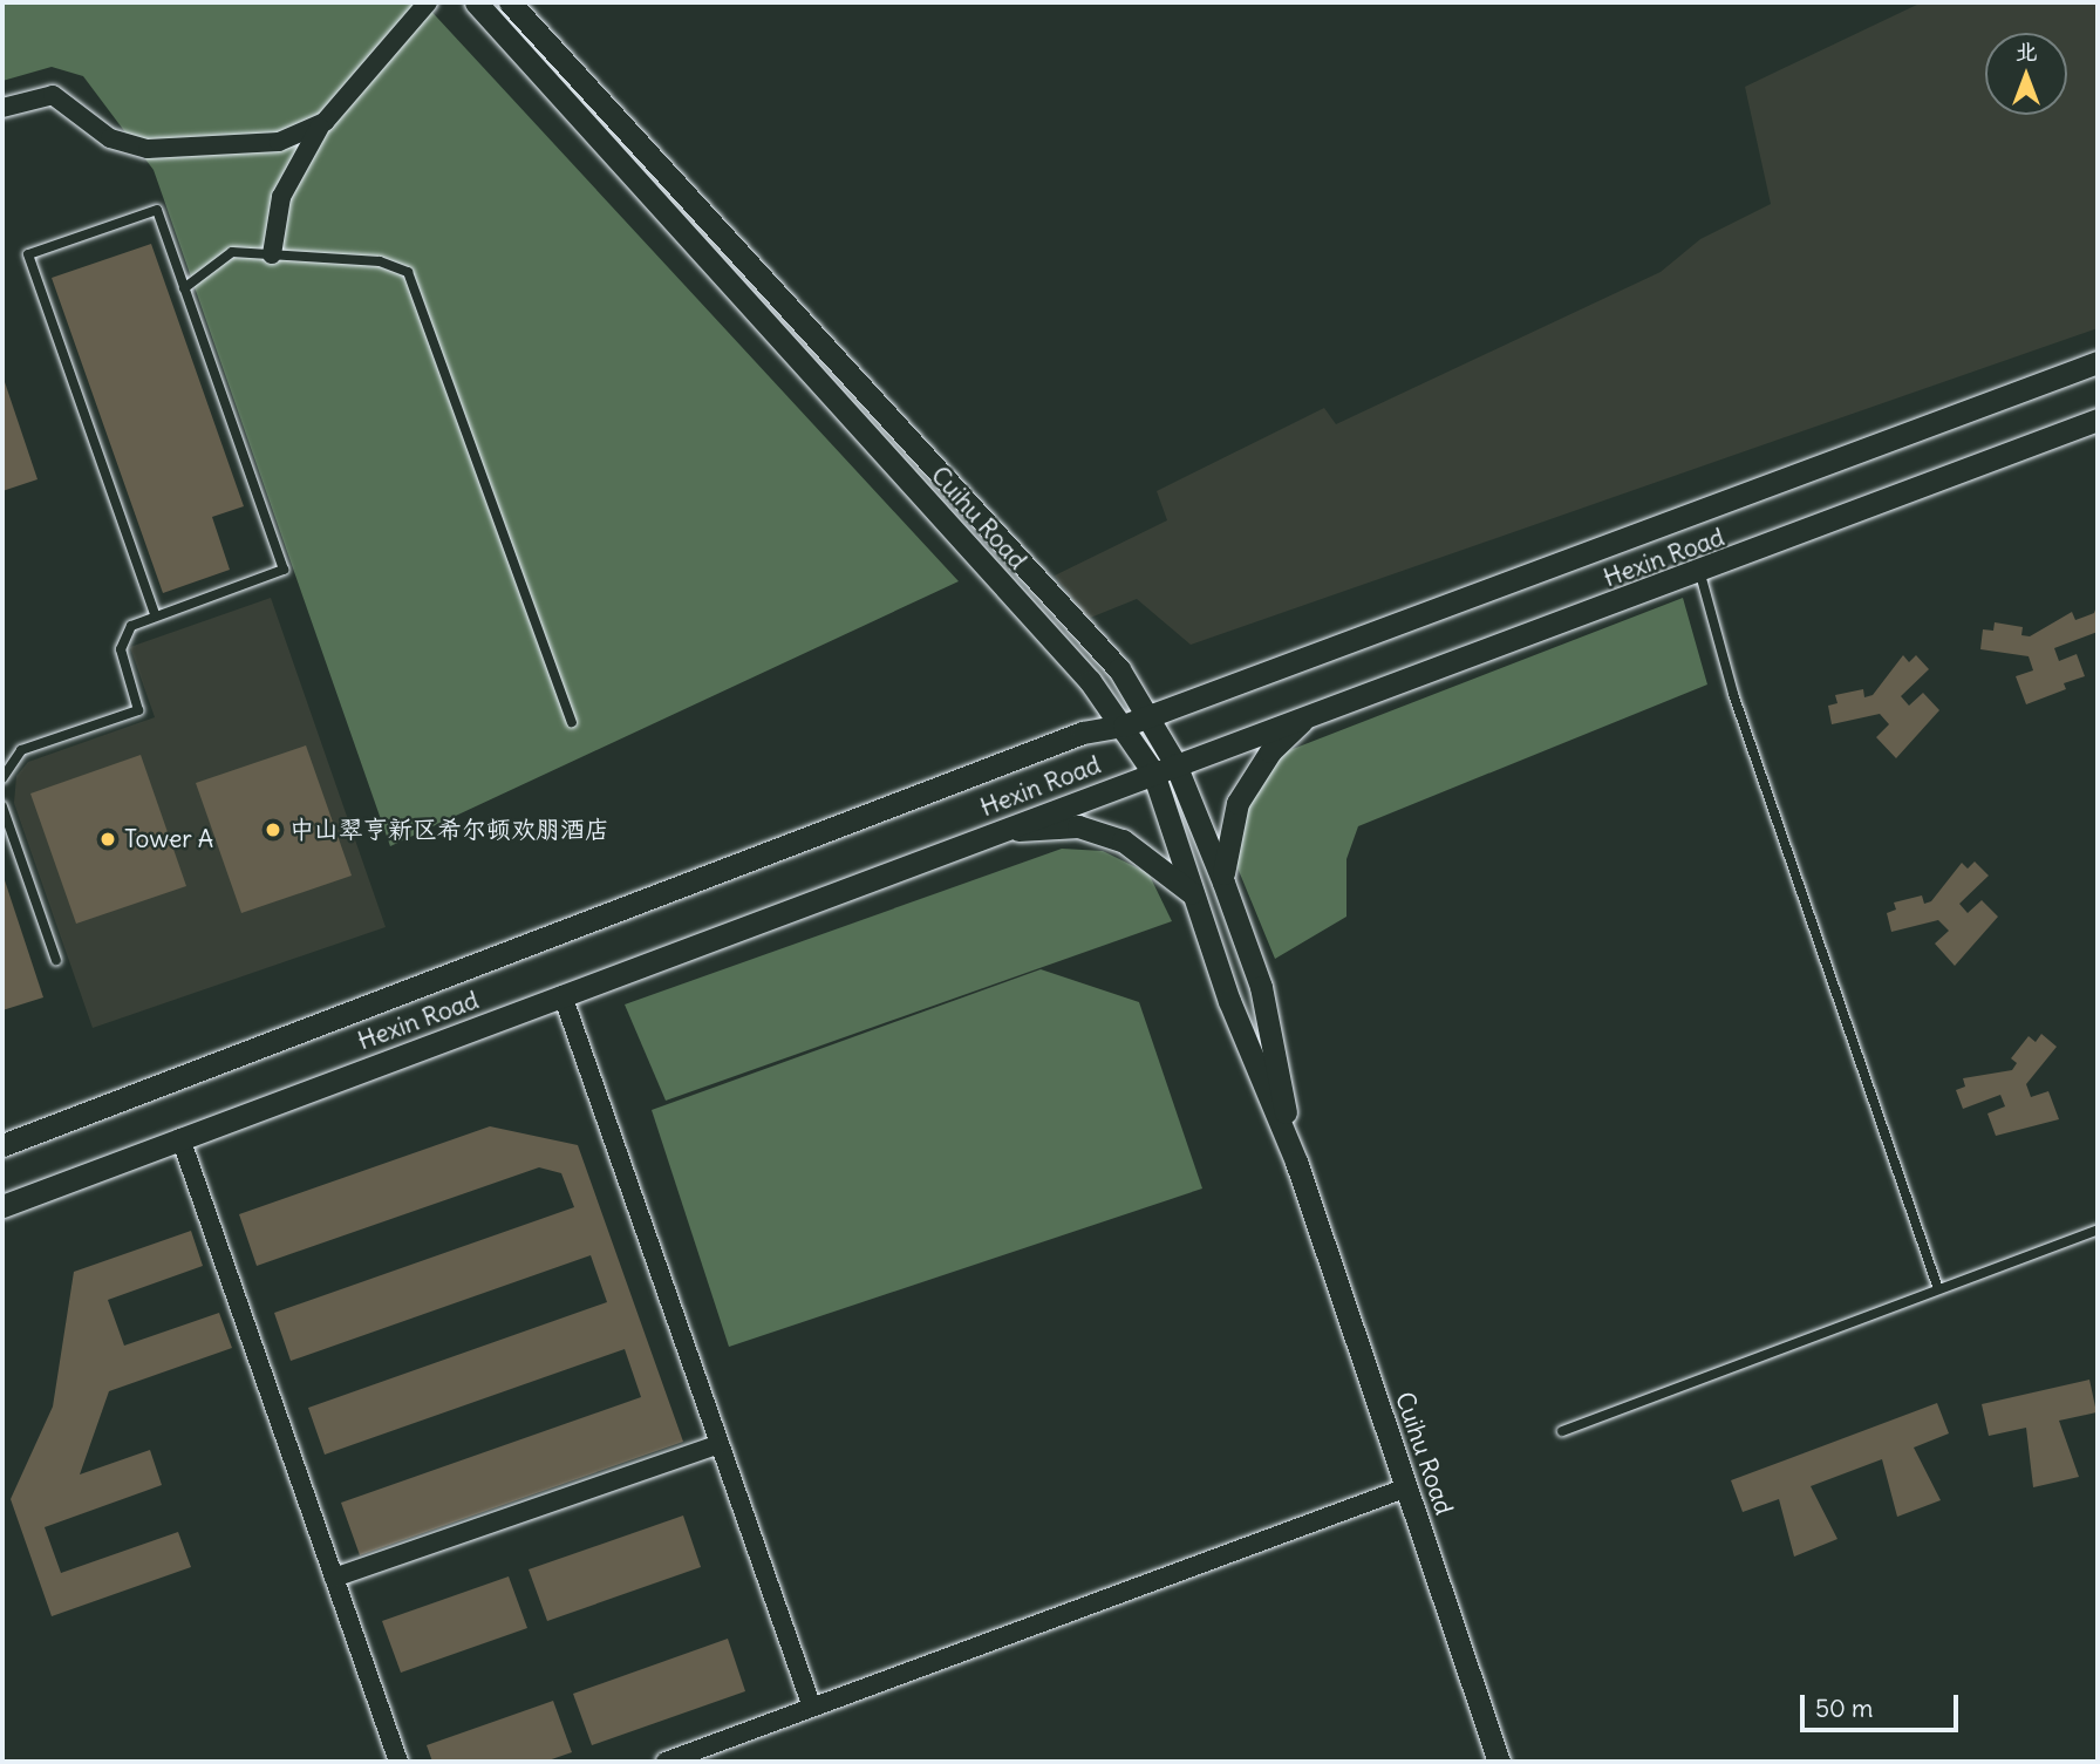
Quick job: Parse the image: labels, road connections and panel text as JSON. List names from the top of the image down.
{
  "streets": {
    "street": ["Cuihu Road", "Hexin Road"]
  },
  "crossings": [
    ["Cuihu Road", "Hexin Road"]
  ],
  "places": ["中山翠亨新区希尔顿欢朋酒店", "Tower A"],
  "scale_bar": "50 m",
  "north": "top"
}
